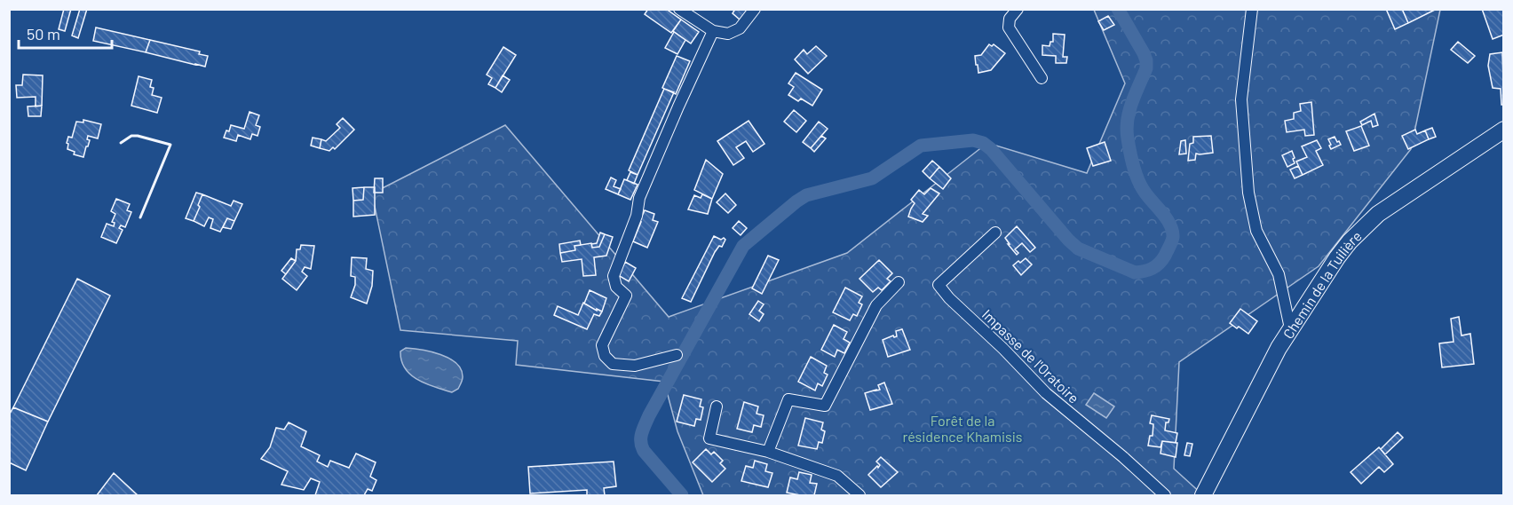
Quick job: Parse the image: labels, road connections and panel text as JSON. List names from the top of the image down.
{
  "streets": {
    "street": ["Chemin de la Tuilière", "Impasse de l'Oratoire"]
  },
  "parks": ["Forêt de la résidence Khamisis"],
  "scale_bar": "50 m"
}
